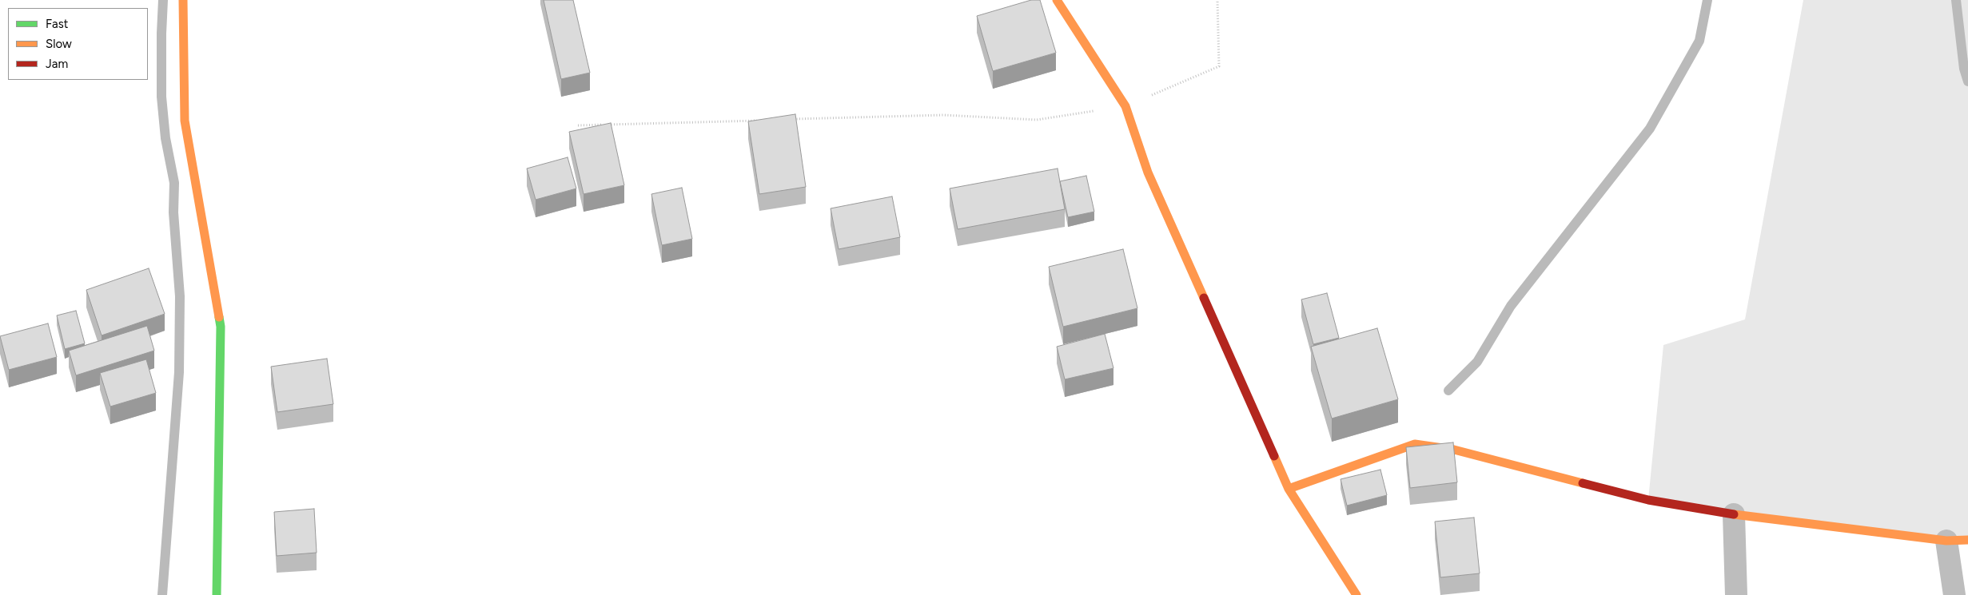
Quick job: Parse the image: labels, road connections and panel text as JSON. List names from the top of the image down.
{
  "legend": ["Fast", "Slow", "Jam"]
}
